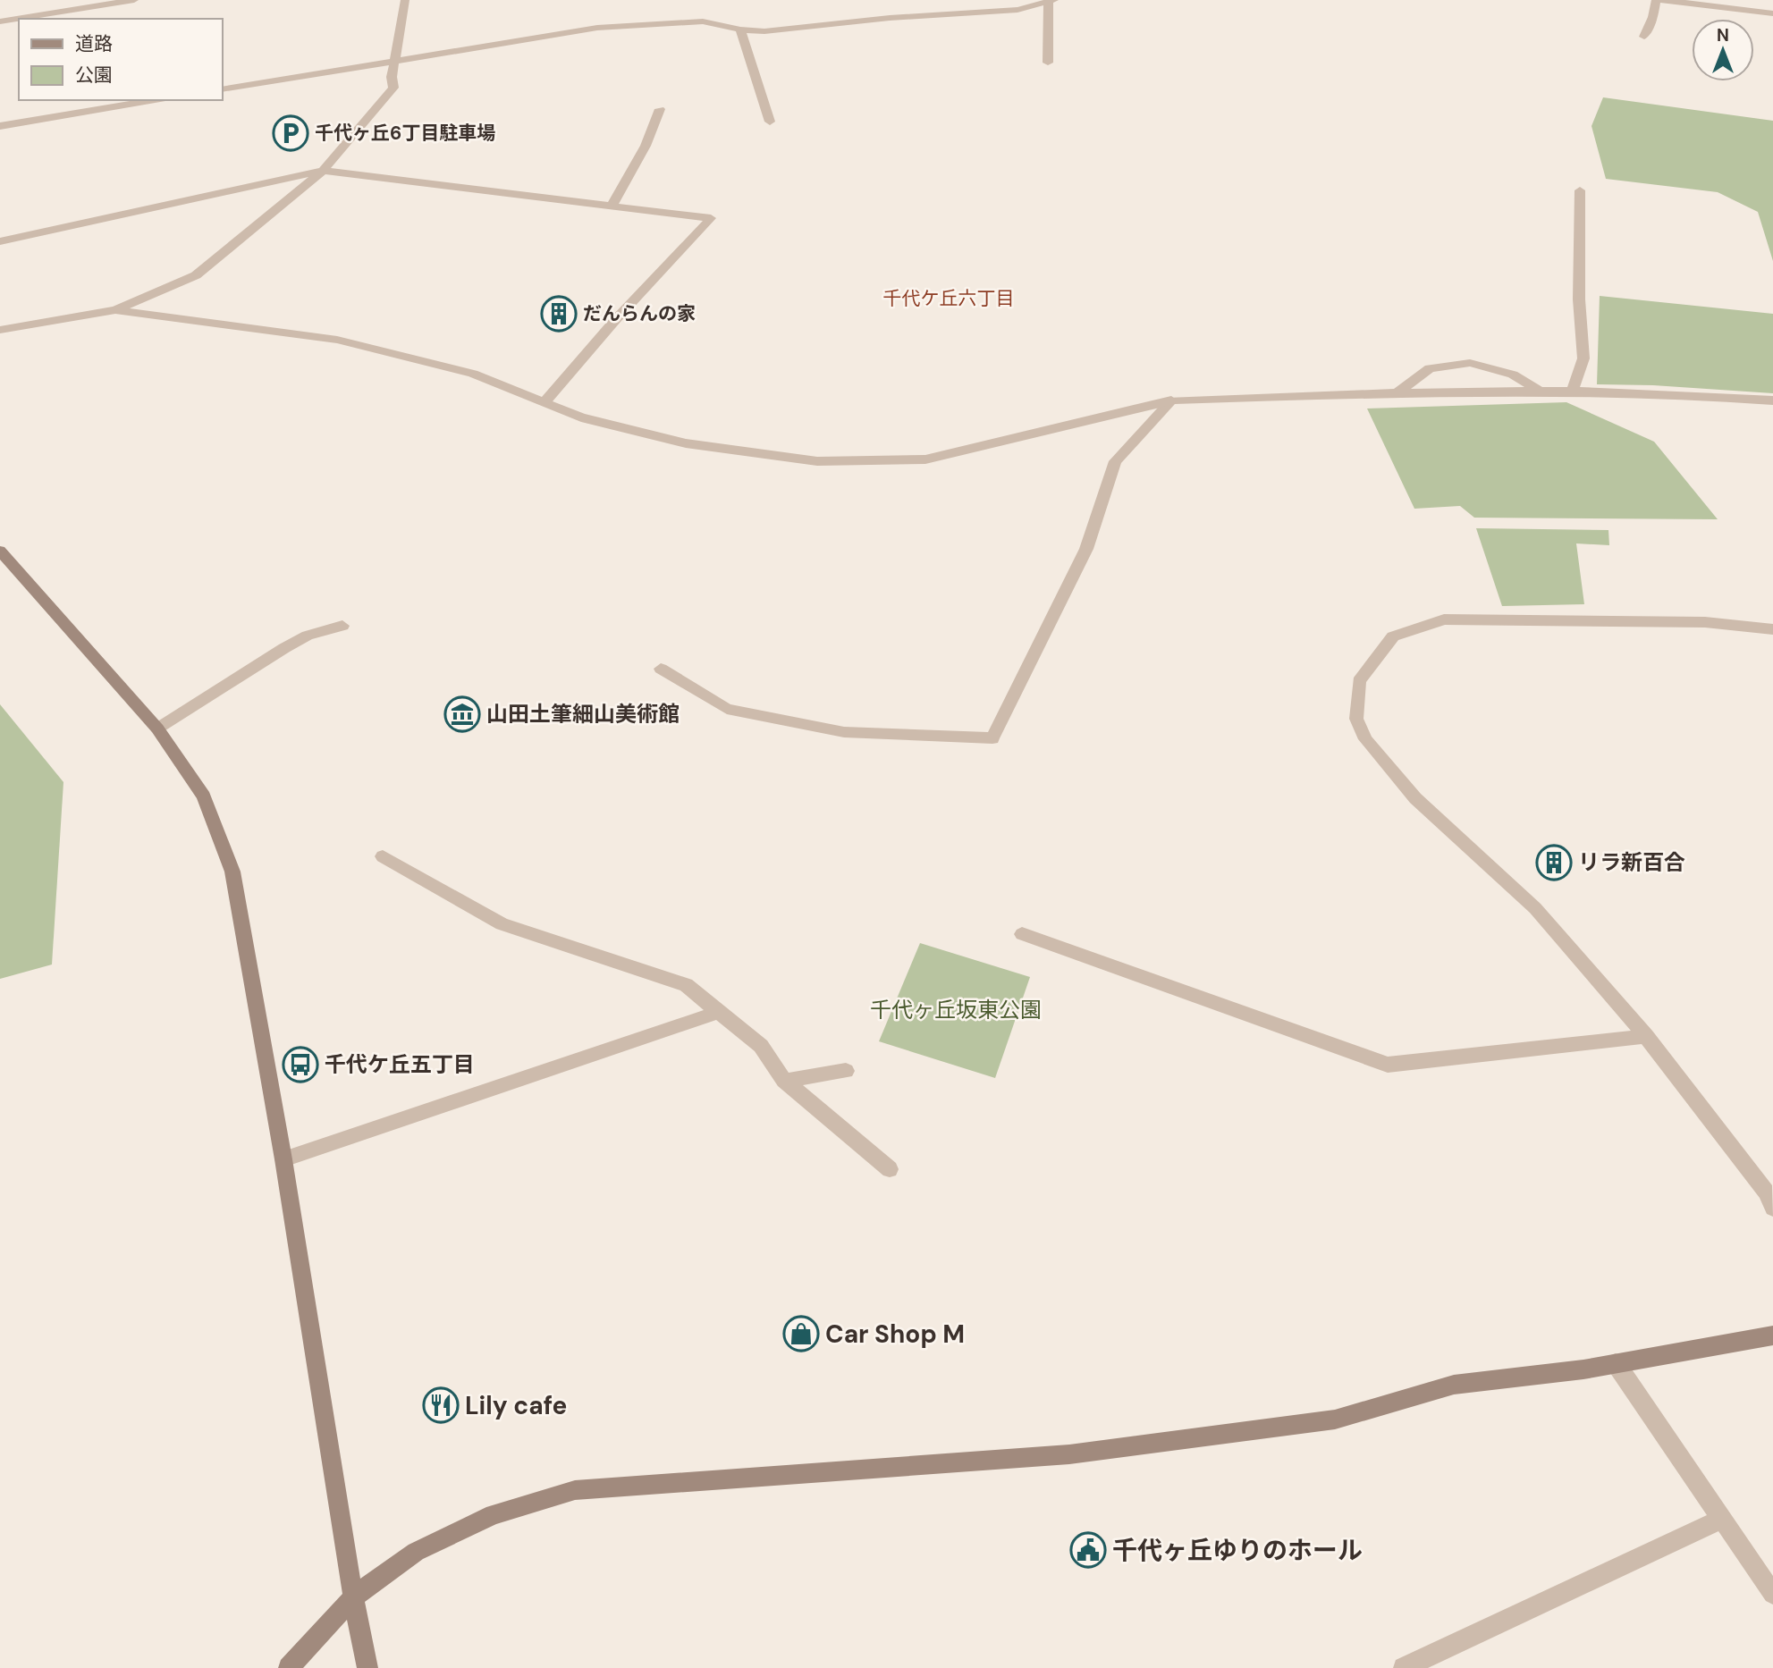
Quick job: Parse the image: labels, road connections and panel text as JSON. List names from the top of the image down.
{
  "districts": ["千代ケ丘六丁目"],
  "parks": ["千代ヶ丘坂東公園"],
  "places": {
    "parking": ["千代ヶ丘6丁目駐車場"],
    "building": ["だんらんの家", "リラ新百合"],
    "museum": ["山田土筆細山美術館"],
    "bus stop": ["千代ケ丘五丁目"],
    "shop": ["Car Shop M"],
    "restaurant": ["Lily cafe"],
    "public building": ["千代ヶ丘ゆりのホール"]
  },
  "legend": ["道路", "公園"],
  "north": "top"
}
